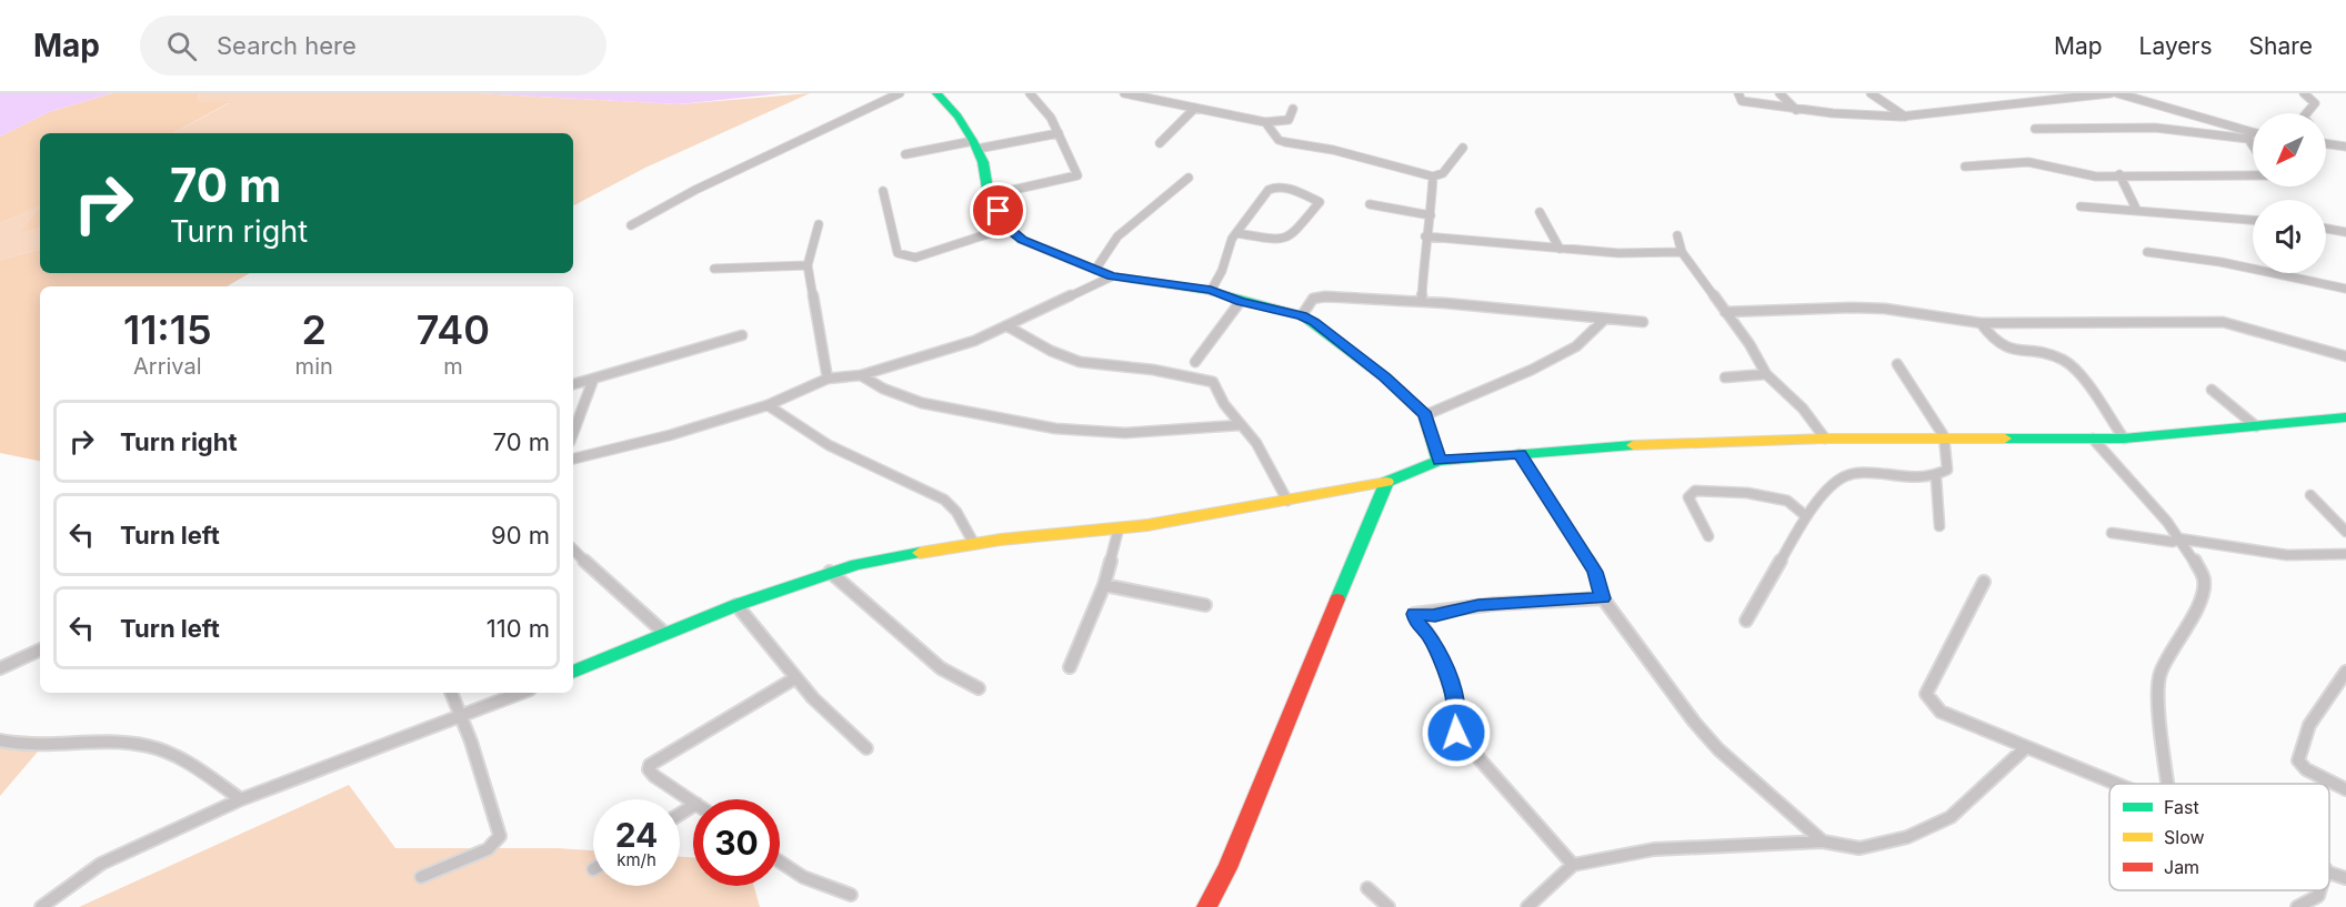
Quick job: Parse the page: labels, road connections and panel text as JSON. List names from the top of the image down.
{
  "legend": ["Fast", "Slow", "Jam"],
  "north": "bottom left",
  "page": {
    "header": "Map",
    "search": "Search here",
    "nav": ["Map", "Layers", "Share"],
    "turn": ["70 m", "Turn right"],
    "eta": [
      "11:15",
      "Arrival",
      "2",
      "min",
      "740",
      "m"
    ],
    "list": [
      {
        "name": "Turn right",
        "value": "70 m"
      },
      {
        "name": "Turn left",
        "value": "90 m"
      },
      {
        "name": "Turn left",
        "value": "110 m"
      }
    ],
    "speed": "24 km/h",
    "limit": "30"
  }
}
